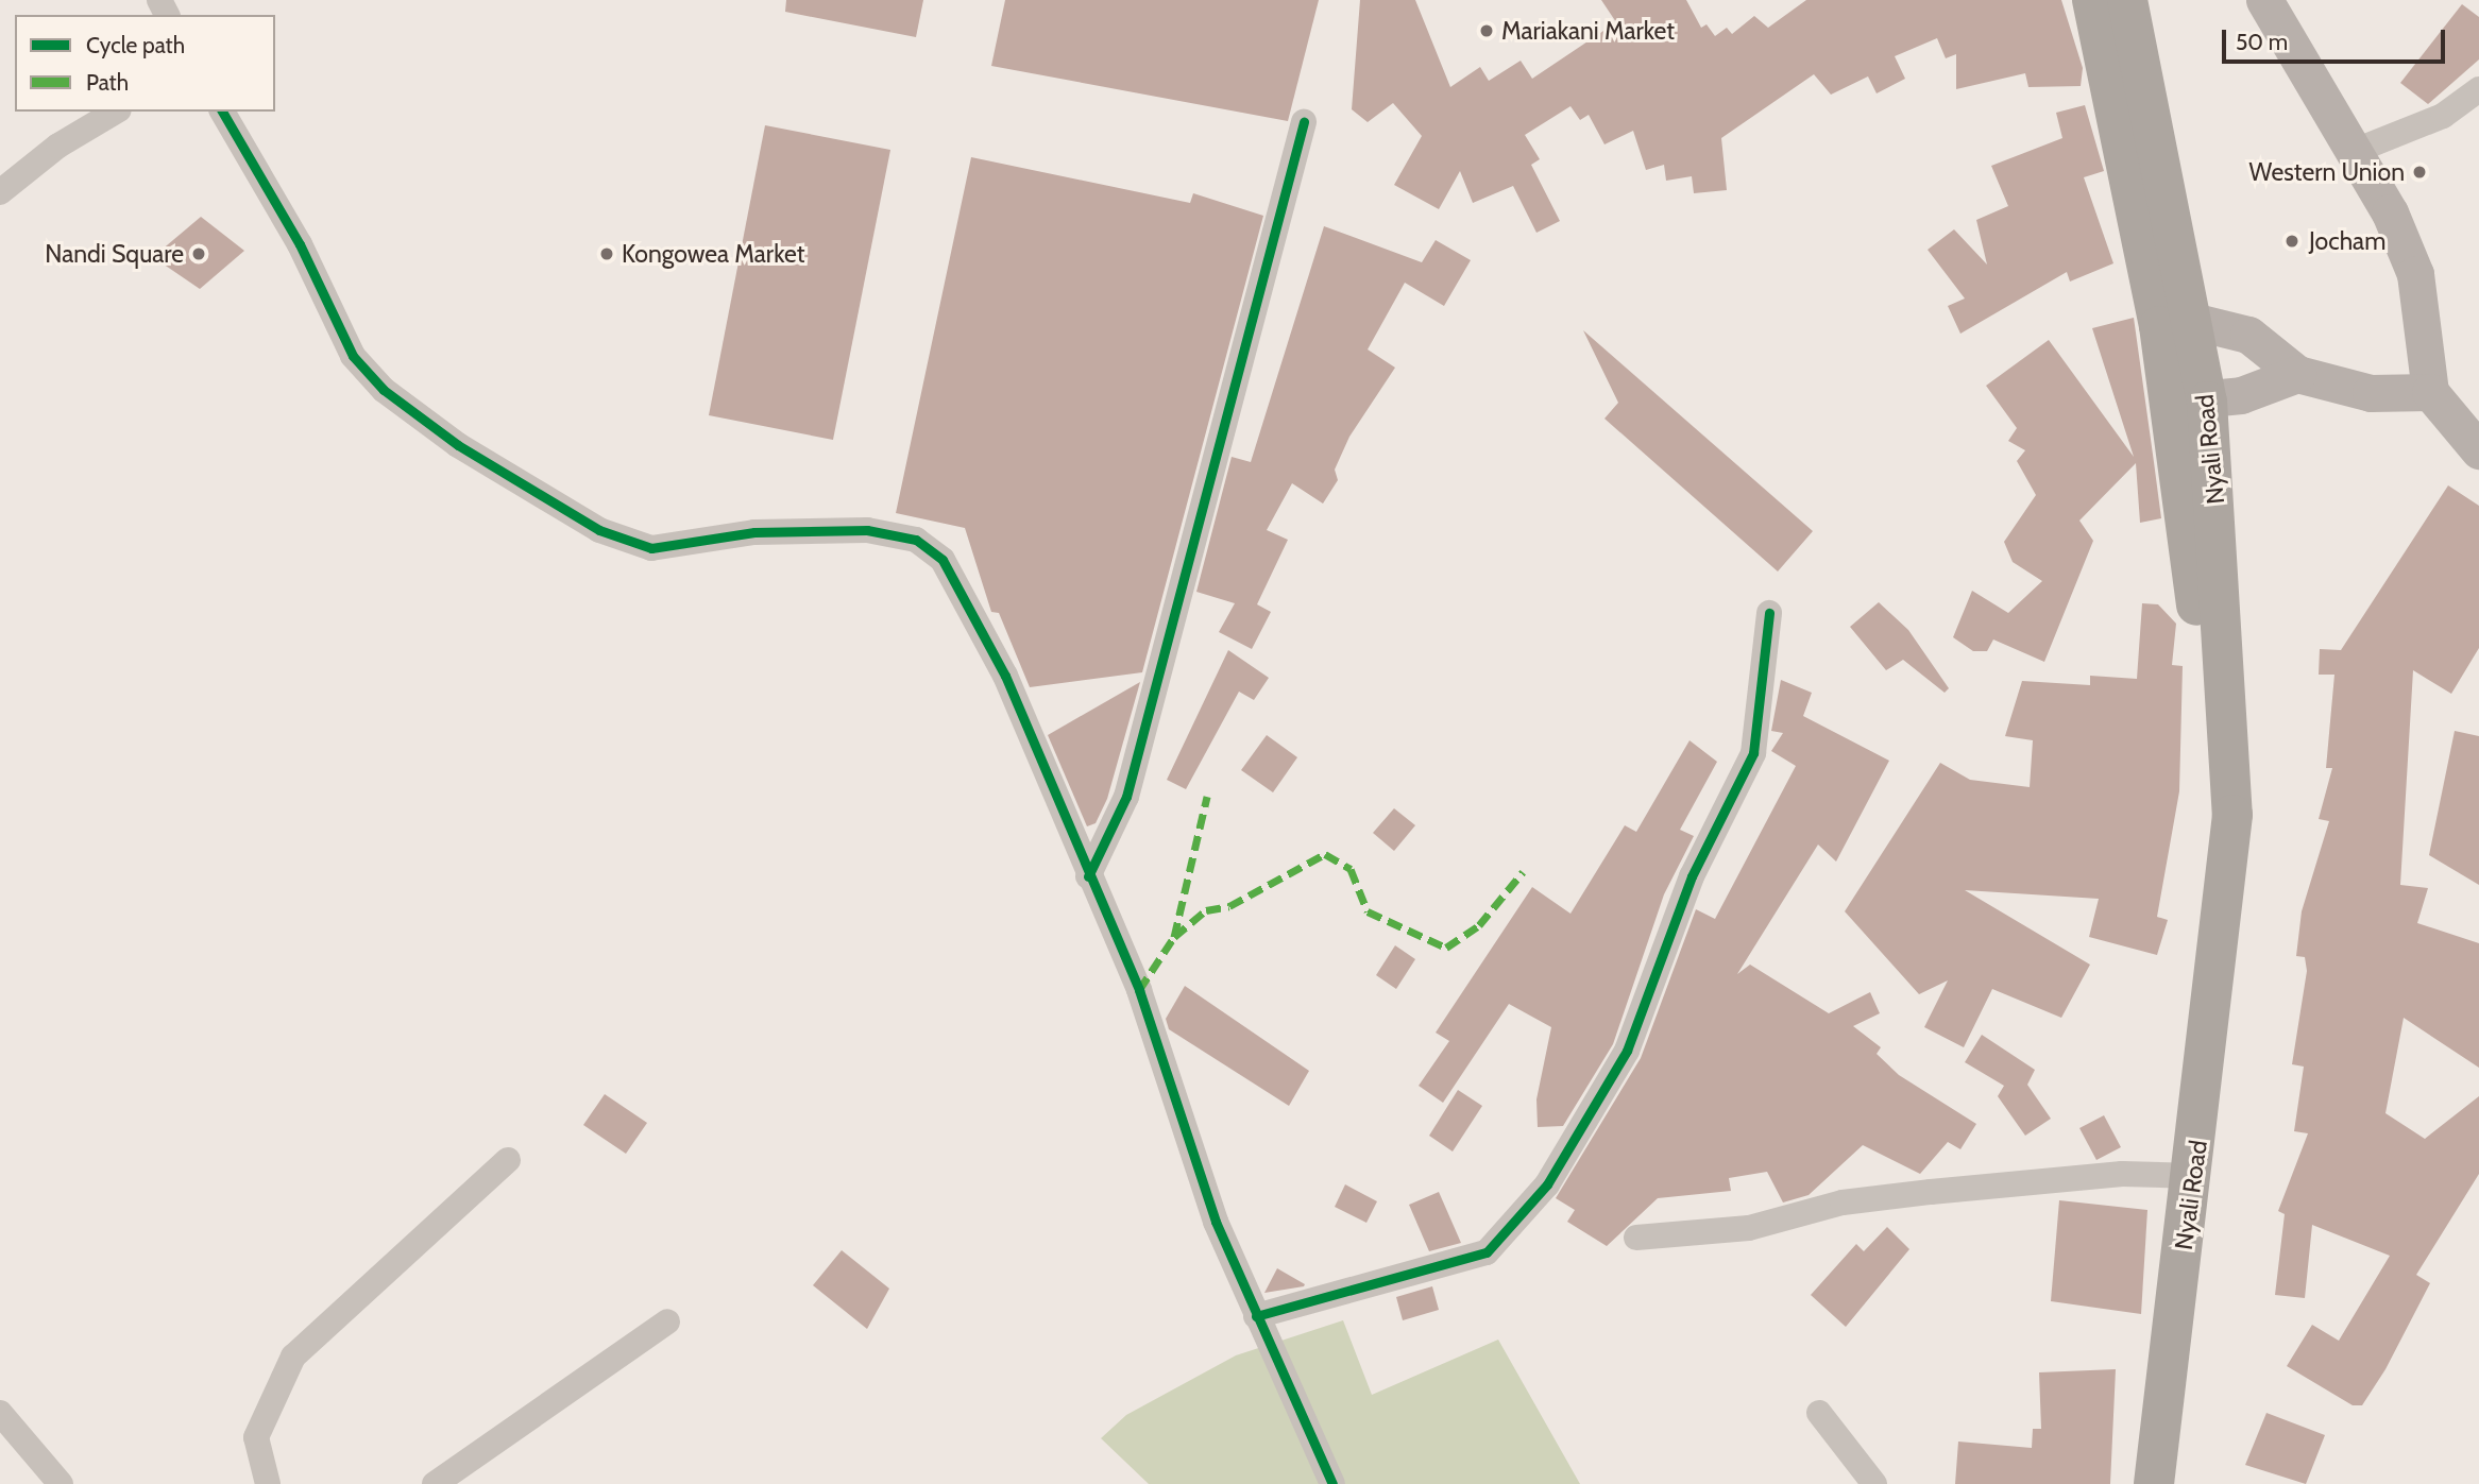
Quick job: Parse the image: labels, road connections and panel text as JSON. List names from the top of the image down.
{
  "streets": {
    "highway": ["Nyali Road"]
  },
  "places": [
    "Mariakani Market",
    "Western Union",
    "Jocham",
    "Nandi Square",
    "Kongowea Market"
  ],
  "legend": ["Cycle path", "Path"],
  "scale_bar": "50 m"
}
